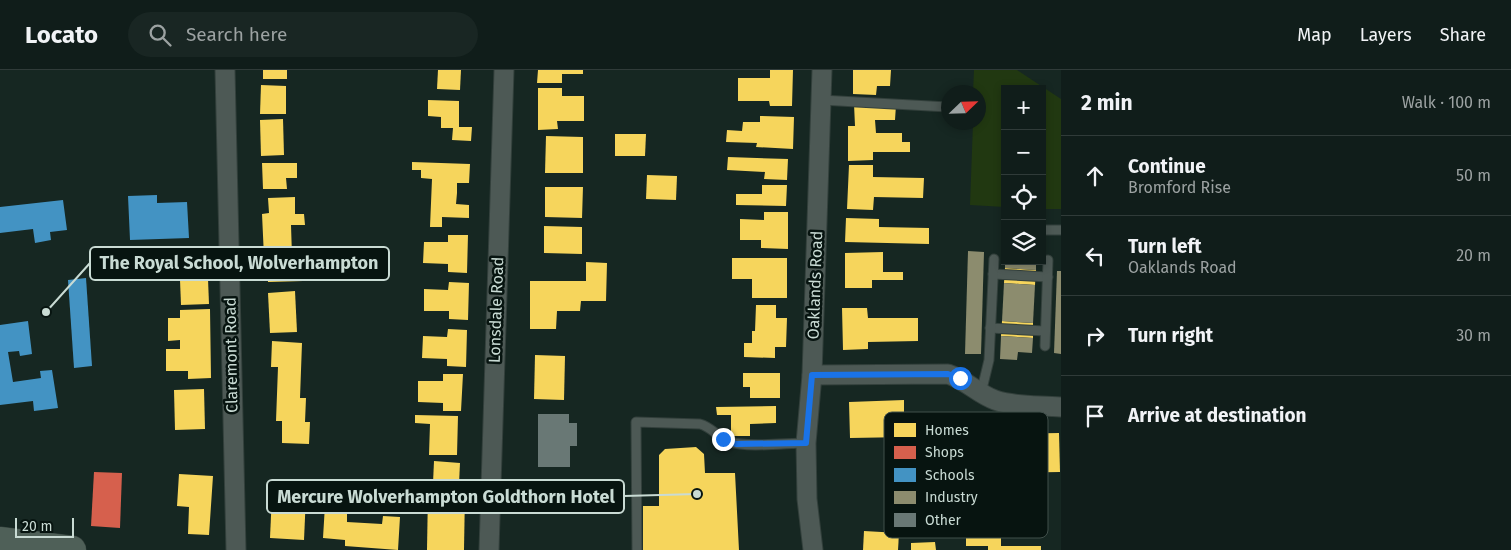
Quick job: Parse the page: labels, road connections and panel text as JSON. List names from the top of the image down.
{
  "streets": {
    "street": ["Oaklands Road", "Lonsdale Road", "Claremont Road"]
  },
  "places": ["The Royal School, Wolverhampton", "Mercure Wolverhampton Goldthorn Hotel"],
  "legend": [
    "Homes",
    "Shops",
    "Schools",
    "Industry",
    "Other"
  ],
  "scale_bar": "20 m",
  "north": "top right",
  "page": {
    "header": "Locato",
    "search": "Search here",
    "nav": ["Map", "Layers", "Share"],
    "heading": ["2 min", "Walk · 100 m"],
    "map_buttons": ["+", "−"],
    "list": [
      ["Continue", "Bromford Rise", "50 m"],
      ["Turn left", "Oaklands Road", "20 m"],
      ["Turn right", "30 m"],
      "Arrive at destination"
    ],
    "scale": "20 m"
  }
}
